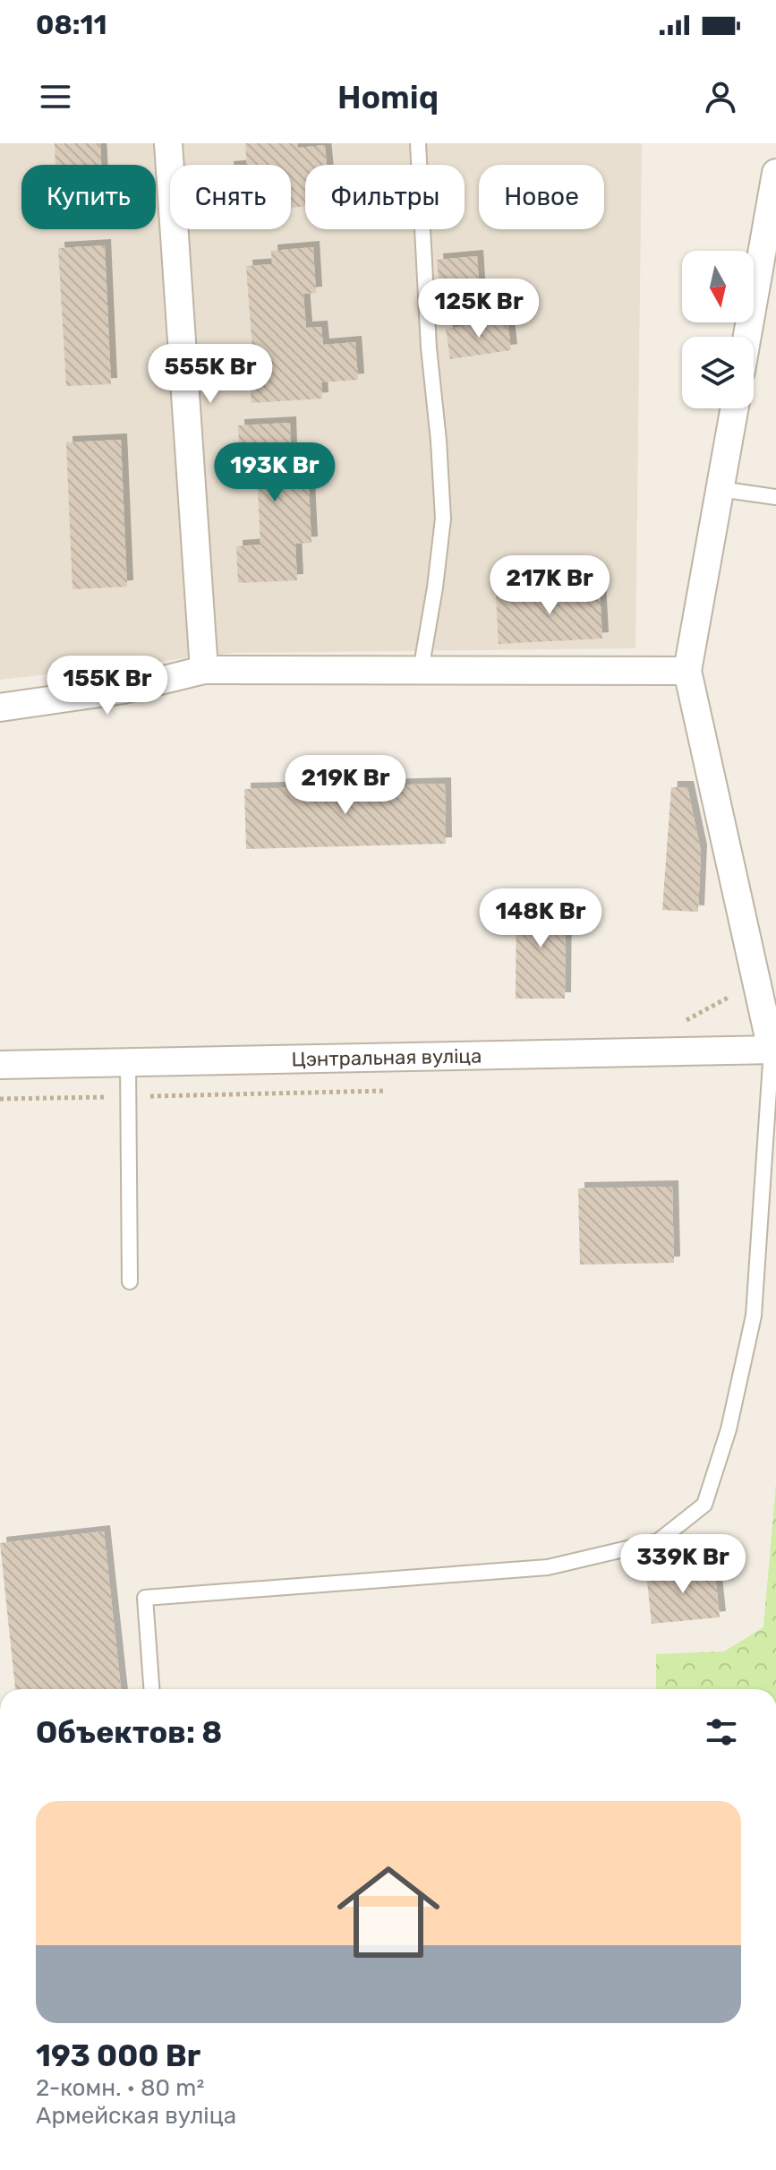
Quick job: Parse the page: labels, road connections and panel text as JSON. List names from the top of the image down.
{
  "streets": {
    "street": ["Цэнтральная вуліца"]
  },
  "north": "bottom",
  "page": {
    "status": "08:11",
    "header": "Homiq",
    "chip": [
      "Купить",
      "Снять",
      "Фильтры",
      "Новое"
    ],
    "price": [
      "125K Br",
      "555K Br",
      "193K Br",
      "217K Br",
      "155K Br",
      "219K Br",
      "148K Br",
      "339K Br"
    ],
    "heading": "Объектов: 8",
    "list": [
      {
        "name": "193 000 Br",
        "note": "2-комн. · 80 m² · Армейская вуліца"
      }
    ]
  }
}
